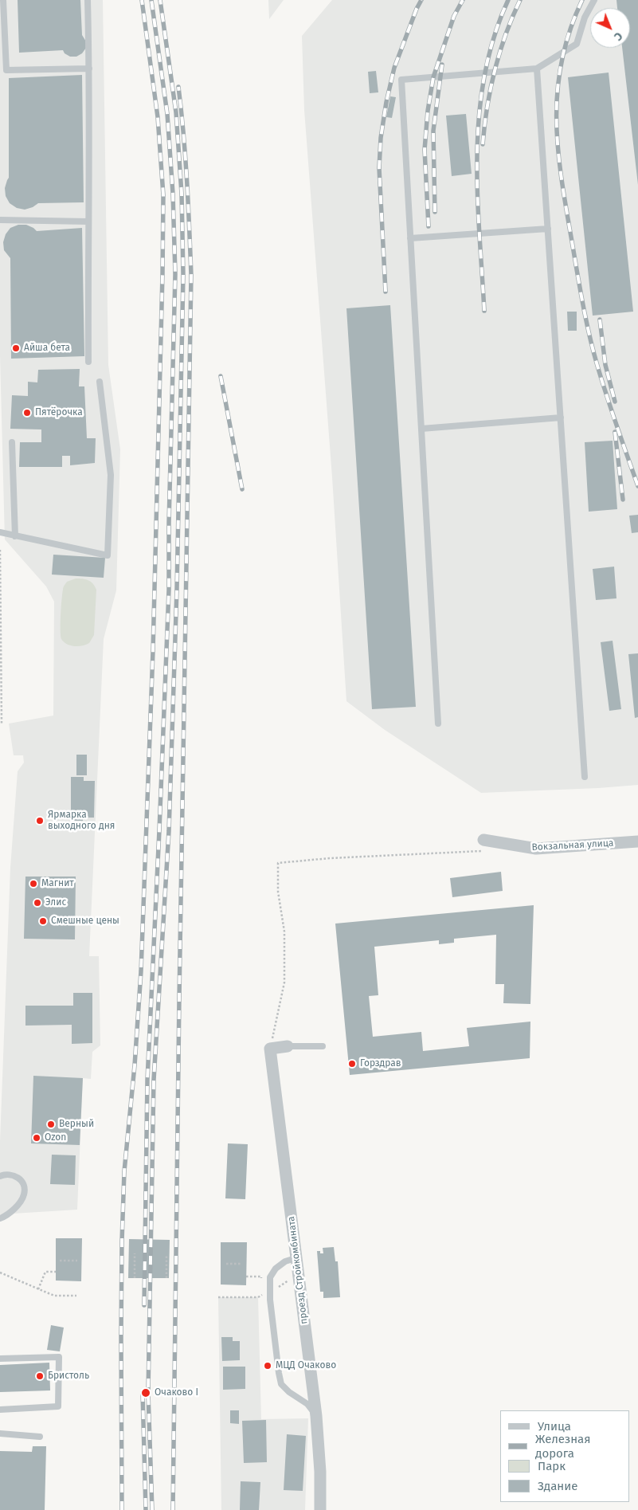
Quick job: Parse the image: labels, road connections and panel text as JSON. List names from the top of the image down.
{
  "streets": {
    "street": ["Вокзальная улица", "проезд Стройкомбината"]
  },
  "places": [
    "Айша бета",
    "Пятёрочка",
    "Ярмарка выходного дня",
    "Магнит",
    "Элис",
    "Смешные цены",
    "Горздрав",
    "Верный",
    "Ozon",
    "МЦД Очаково",
    "Бристоль",
    "Очаково I"
  ],
  "legend": [
    "Улица",
    "Железная дорога",
    "Парк",
    "Здание"
  ],
  "north": "bottom right"
}
